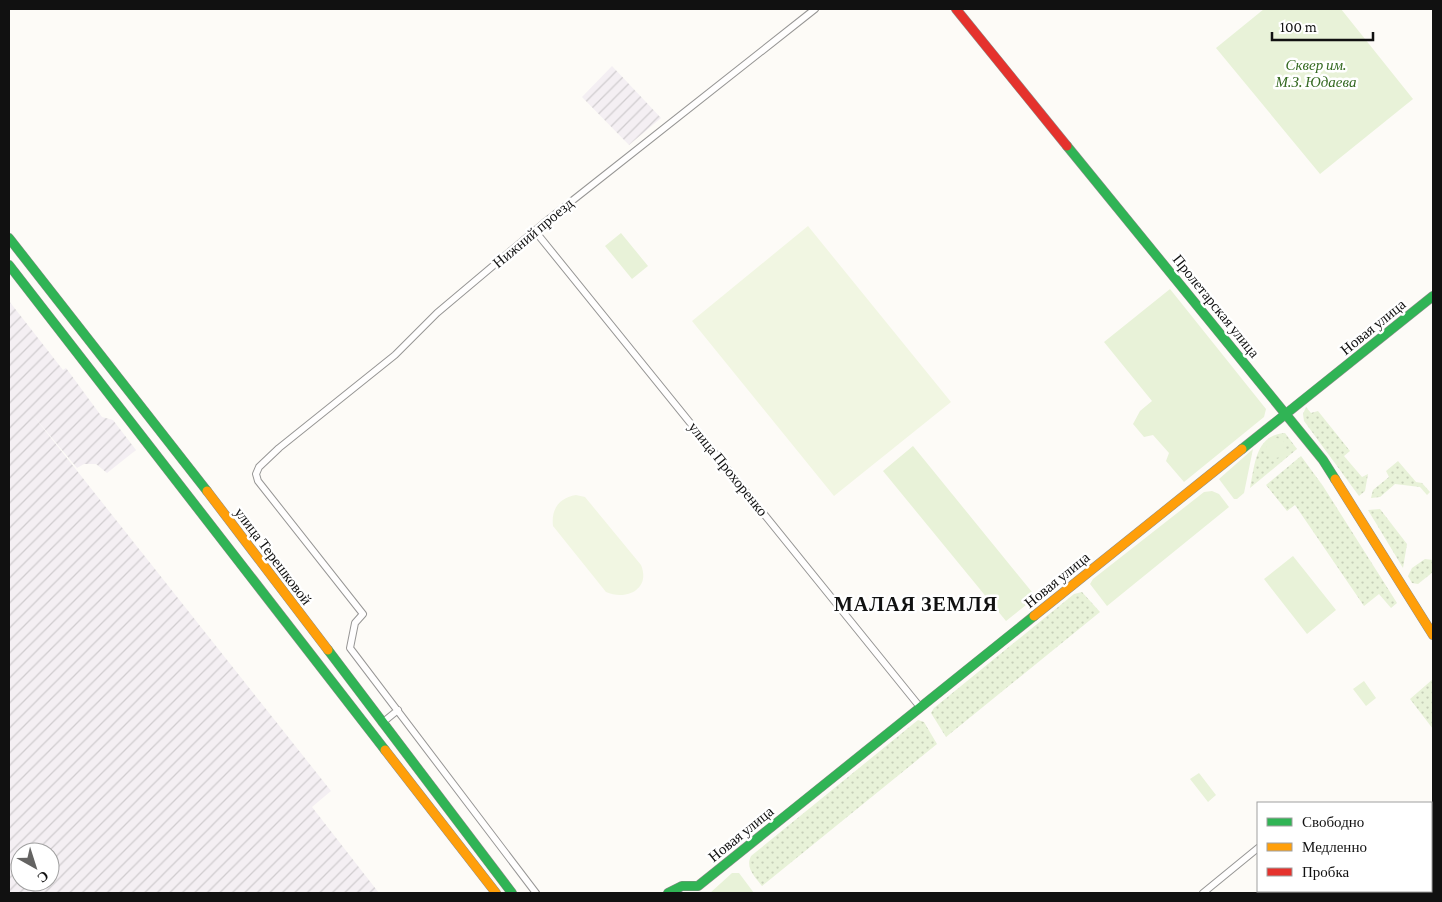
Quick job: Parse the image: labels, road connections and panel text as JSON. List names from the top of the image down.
{
  "streets": {
    "main road": ["Пролетарская улица", "Новая улица", "улица Терешковой"],
    "street": ["Нижний проезд", "улица Прохоренко"]
  },
  "crossings": [
    ["Нижний проезд", "улица Прохоренко"],
    ["Пролетарская улица", "Новая улица"],
    ["Новая улица", "улица Прохоренко"]
  ],
  "districts": ["МАЛАЯ ЗЕМЛЯ"],
  "parks": ["Сквер им. М.З. Юдаева"],
  "legend": ["Свободно", "Медленно", "Пробка"],
  "scale_bar": "100 m",
  "north": "bottom right"
}
